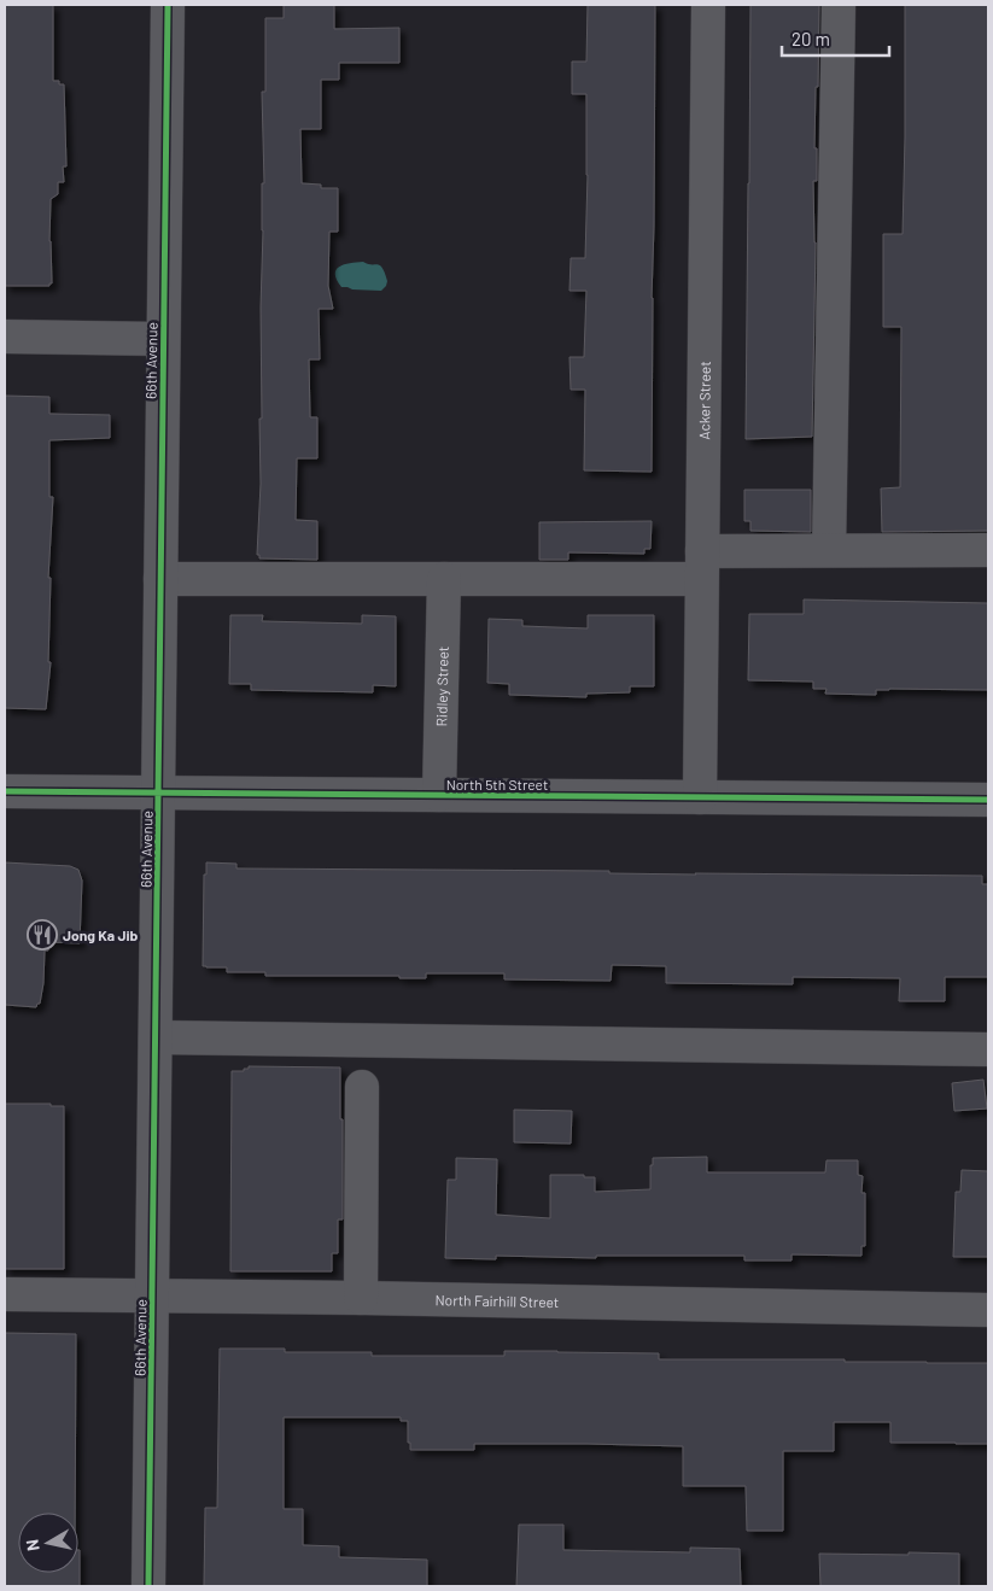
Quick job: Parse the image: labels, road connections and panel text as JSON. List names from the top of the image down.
{
  "streets": {
    "street": [
      "66th Avenue",
      "Acker Street",
      "Ridley Street",
      "North 5th Street",
      "North Fairhill Street"
    ]
  },
  "crossings": [
    ["66th Avenue", "North 5th Street"],
    ["66th Avenue", "North Fairhill Street"],
    ["Acker Street", "North 5th Street"],
    ["Ridley Street", "North 5th Street"]
  ],
  "places": {
    "restaurant": ["Jong Ka Jib"]
  },
  "scale_bar": "20 m",
  "north": "left"
}
